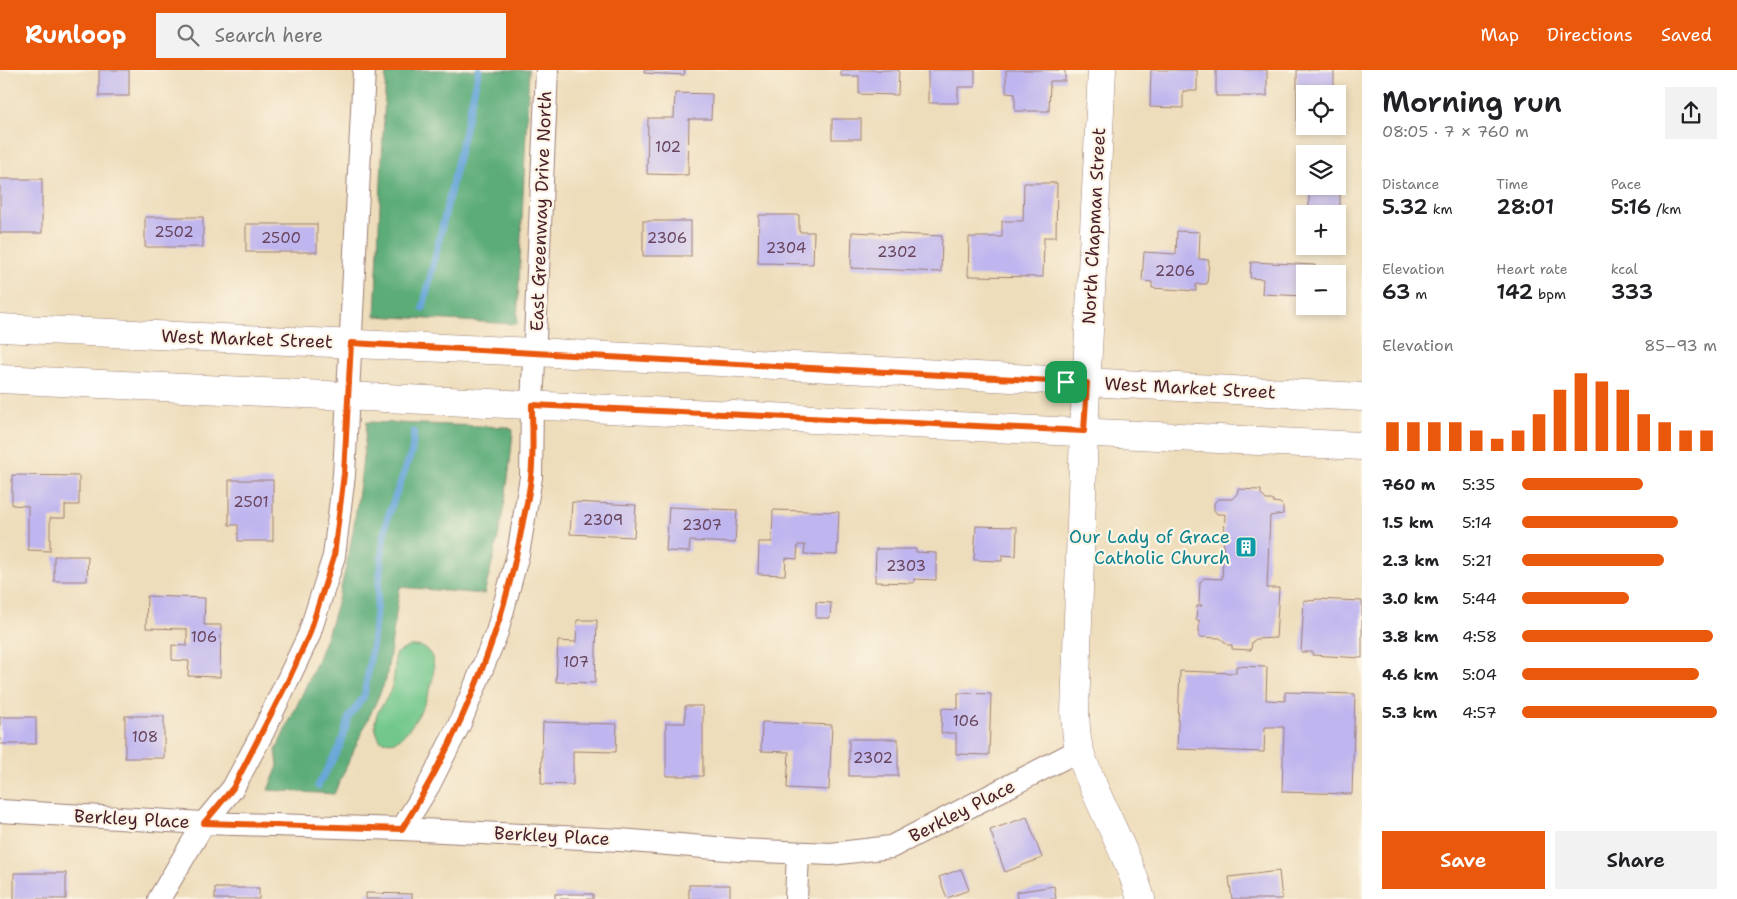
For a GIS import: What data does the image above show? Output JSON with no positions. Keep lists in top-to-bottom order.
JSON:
{
  "streets": {
    "main road": ["North Chapman Street", "West Market Street"],
    "street": ["East Greenway Drive North", "Berkley Place"]
  },
  "crossings": [
    ["East Greenway Drive North", "West Market Street"],
    ["East Greenway Drive North", "Berkley Place"],
    ["North Chapman Street", "West Market Street"],
    ["North Chapman Street", "Berkley Place"]
  ],
  "places": {
    "building": ["Our Lady of Grace Catholic Church"]
  },
  "house_numbers": [
    "102",
    "2502",
    "2500",
    "2306",
    "2304",
    "2302",
    "2206",
    "2501",
    "2309",
    "2307",
    "2303",
    "106",
    "107",
    "106",
    "108",
    "2302"
  ],
  "page": {
    "header": "Runloop",
    "search": "Search here",
    "nav": ["Map", "Directions", "Saved"],
    "heading": ["Morning run", "08:05 · 7 × 760 m"],
    "map_buttons": ["+", "−"],
    "stats": [
      ["Distance", "5.32 km"],
      ["Time", "28:01"],
      ["Pace", "5:16 /km"],
      ["Elevation", "63 m"],
      ["Heart rate", "142 bpm"],
      ["kcal", "333"]
    ],
    "chart": ["Elevation", "85–93 m"],
    "list": [
      {
        "name": "760 m",
        "note": "5:35"
      },
      {
        "name": "1.5 km",
        "note": "5:14"
      },
      {
        "name": "2.3 km",
        "note": "5:21"
      },
      {
        "name": "3.0 km",
        "note": "5:44"
      },
      {
        "name": "3.8 km",
        "note": "4:58"
      },
      {
        "name": "4.6 km",
        "note": "5:04"
      },
      {
        "name": "5.3 km",
        "note": "4:57"
      }
    ],
    "buttons": ["Save", "Share"]
  }
}
